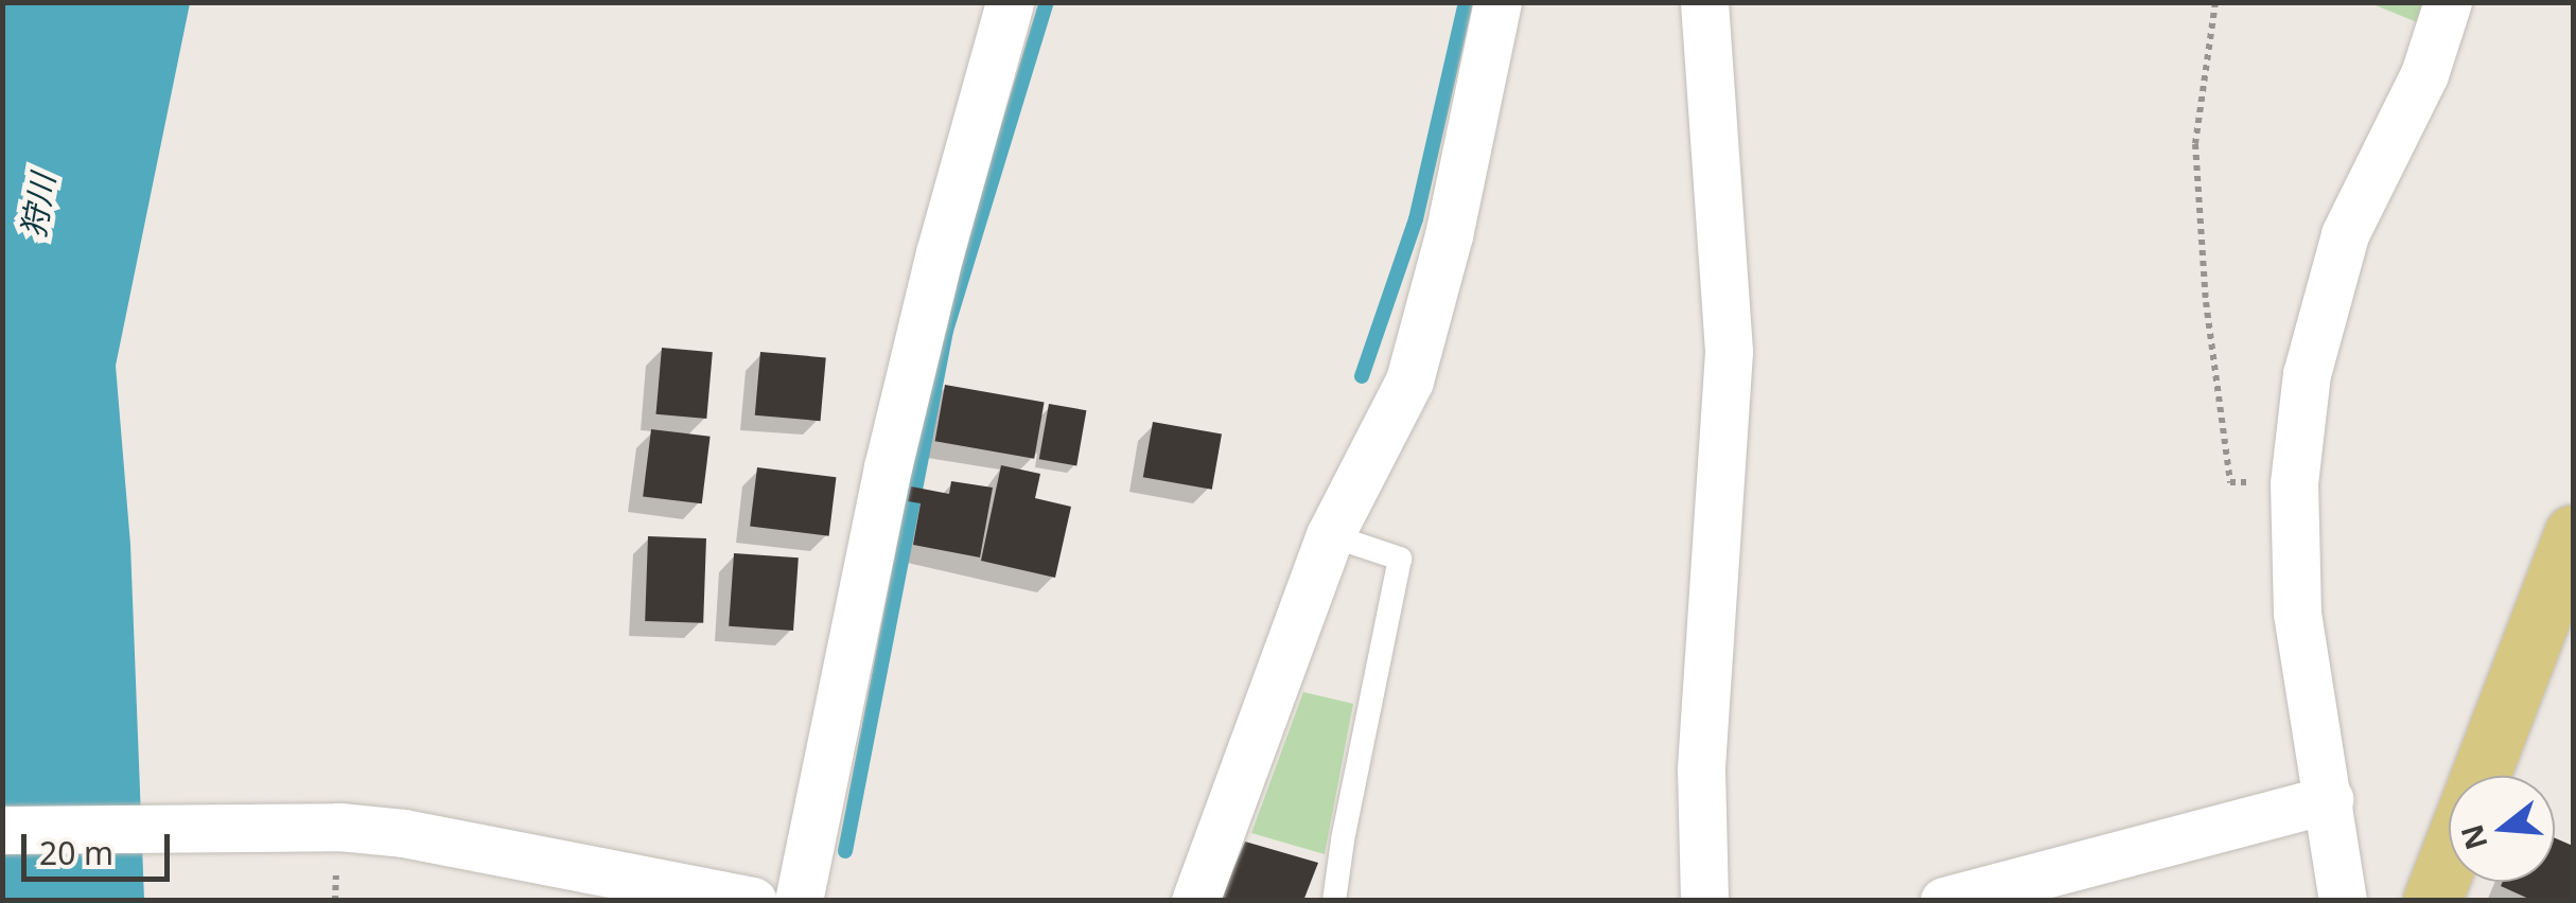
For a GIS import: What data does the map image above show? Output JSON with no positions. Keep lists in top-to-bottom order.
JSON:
{
  "water": ["狩川"],
  "scale_bar": "20 m",
  "north": "left"
}
